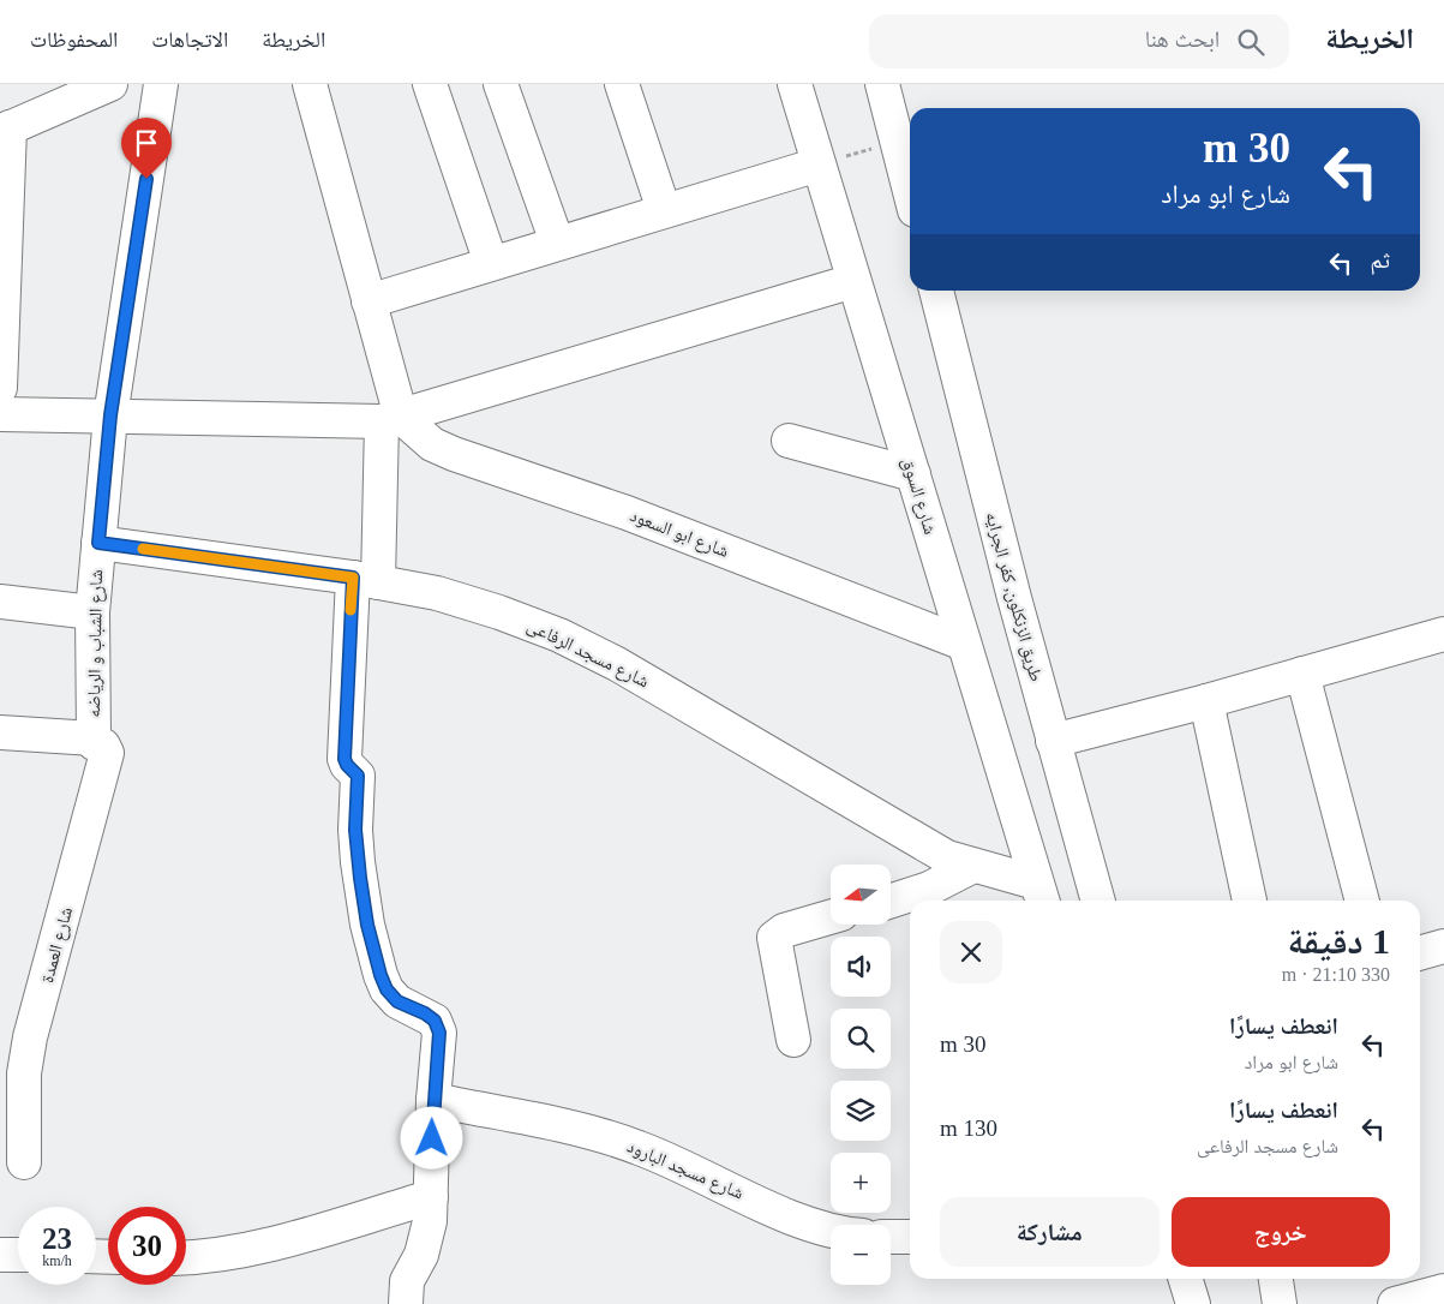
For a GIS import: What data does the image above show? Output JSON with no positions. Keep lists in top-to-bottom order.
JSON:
{
  "streets": {
    "street": [
      "شارع السوق",
      "شارع ابو السعود",
      "طريق الزنكلون, كفر الجرايه",
      "شارع الشباب و الرياضه",
      "شارع مسجد الرفاعى",
      "شارع العمدة",
      "شارع مسجد البارود"
    ]
  },
  "crossings": [
    ["شارع السوق", "شارع ابو السعود"],
    ["شارع السوق", "شارع مسجد الرفاعى"],
    ["شارع الشباب و الرياضه", "شارع مسجد الرفاعى"],
    ["شارع الشباب و الرياضه", "شارع العمدة"]
  ],
  "north": "left",
  "page": {
    "header": "الخريطة",
    "search": "ابحث هنا",
    "nav": ["الخريطة", "الاتجاهات", "المحفوظات"],
    "turn": ["30 m", "شارع ابو مراد"],
    "then": "ثم",
    "map_buttons": ["+", "−"],
    "heading": ["1 دقيقة", "330 m · 21:10"],
    "list": [
      {
        "name": "انعطف يسارًا",
        "note": "شارع ابو مراد",
        "value": "30 m"
      },
      {
        "name": "انعطف يسارًا",
        "note": "شارع مسجد الرفاعى",
        "value": "130 m"
      }
    ],
    "buttons": ["خروج", "مشاركة"],
    "speed": "23 km/h",
    "limit": "30"
  }
}
